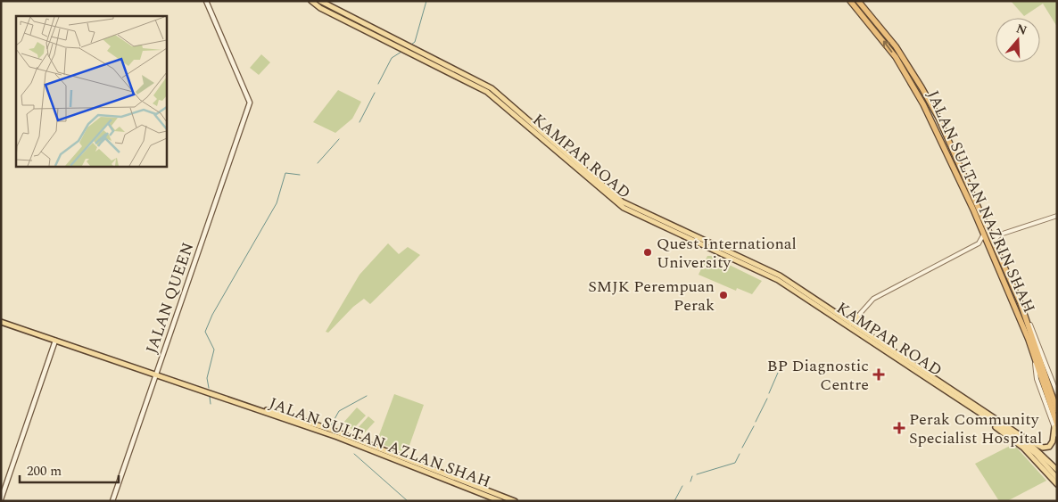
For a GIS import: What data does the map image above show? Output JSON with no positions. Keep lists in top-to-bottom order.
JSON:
{
  "streets": {
    "highway": ["JALAN SULTAN NAZRIN SHAH"],
    "main road": ["KAMPAR ROAD", "JALAN QUEEN", "JALAN SULTAN AZLAN SHAH"]
  },
  "crossings": [
    ["JALAN QUEEN", "JALAN SULTAN AZLAN SHAH"]
  ],
  "places": {
    "other": ["Quest International University", "SMJK Perempuan Perak"],
    "health": ["BP Diagnostic Centre", "Perak Community Specialist Hospital"]
  },
  "scale_bar": "200 m",
  "north": "top"
}
